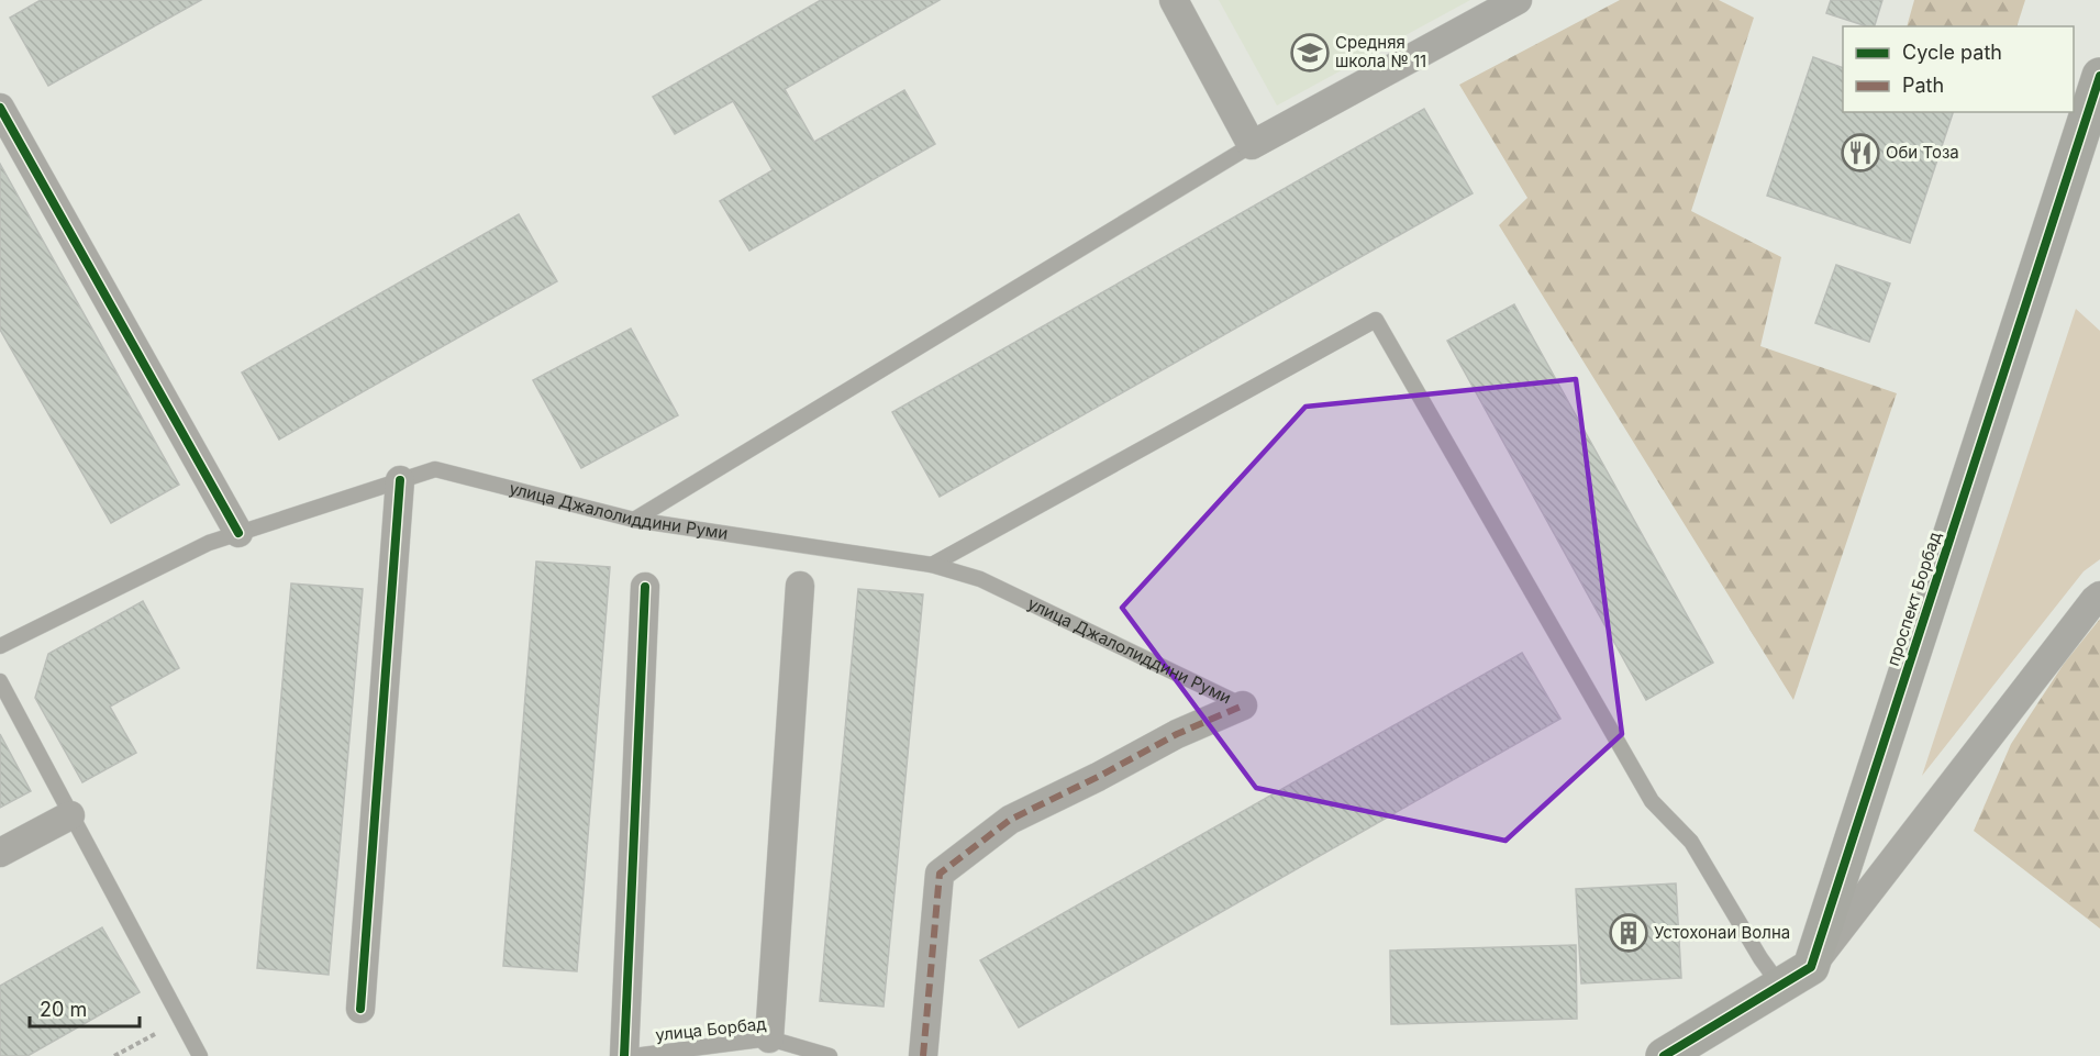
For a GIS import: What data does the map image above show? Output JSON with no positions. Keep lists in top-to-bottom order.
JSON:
{
  "streets": {
    "street": ["проспект Борбад"],
    "lane": ["улица Джалолиддини Руми", "улица Борбад"]
  },
  "places": {
    "school or university": ["Средняя школа № 11"],
    "restaurant": ["Оби Тоза"],
    "building": ["Устохонаи Волна"]
  },
  "legend": ["Cycle path", "Path"],
  "scale_bar": "20 m"
}
